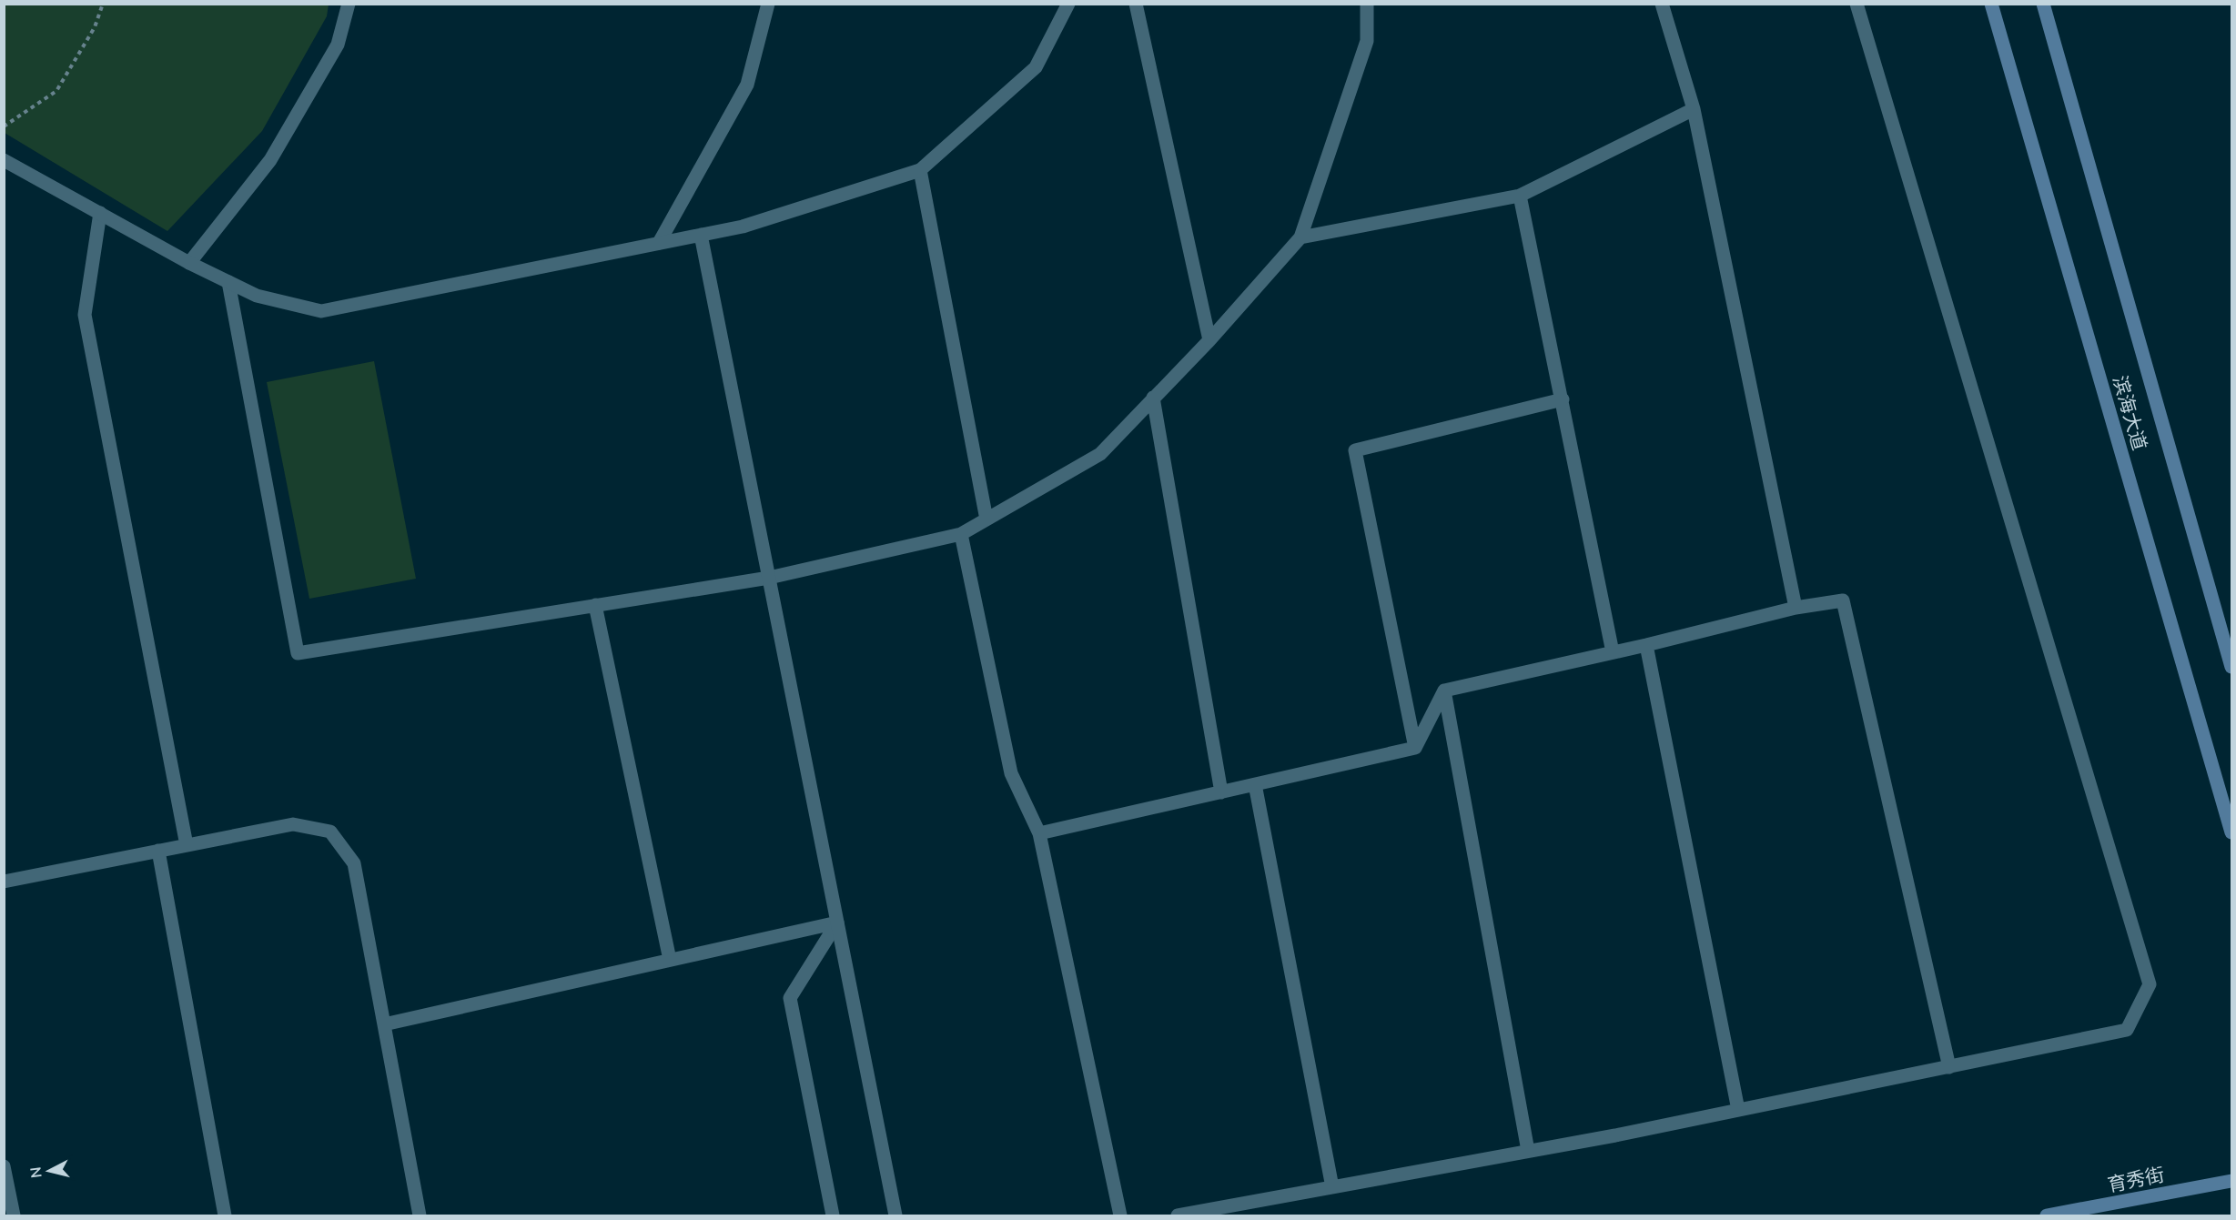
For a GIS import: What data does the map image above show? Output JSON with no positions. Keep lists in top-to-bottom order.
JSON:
{
  "streets": {
    "main road": ["滨海大道", "育秀街"]
  },
  "north": "left"
}
